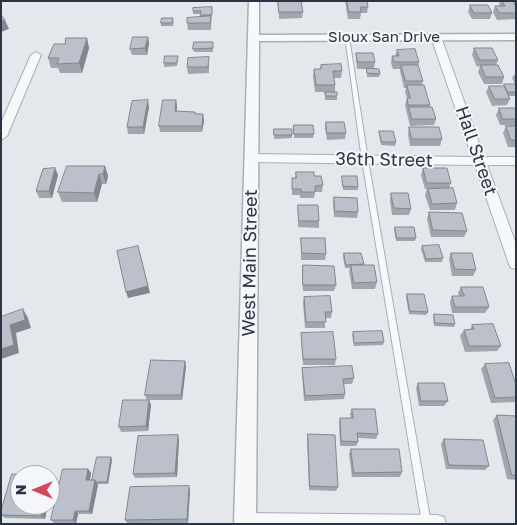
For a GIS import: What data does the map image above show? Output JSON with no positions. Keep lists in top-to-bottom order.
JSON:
{
  "streets": {
    "street": [
      "Sioux San Drive",
      "Hall Street",
      "36th Street",
      "West Main Street"
    ]
  },
  "crossings": [
    ["Sioux San Drive", "Hall Street"],
    ["Sioux San Drive", "West Main Street"],
    ["Hall Street", "36th Street"],
    ["36th Street", "West Main Street"]
  ],
  "north": "left"
}
